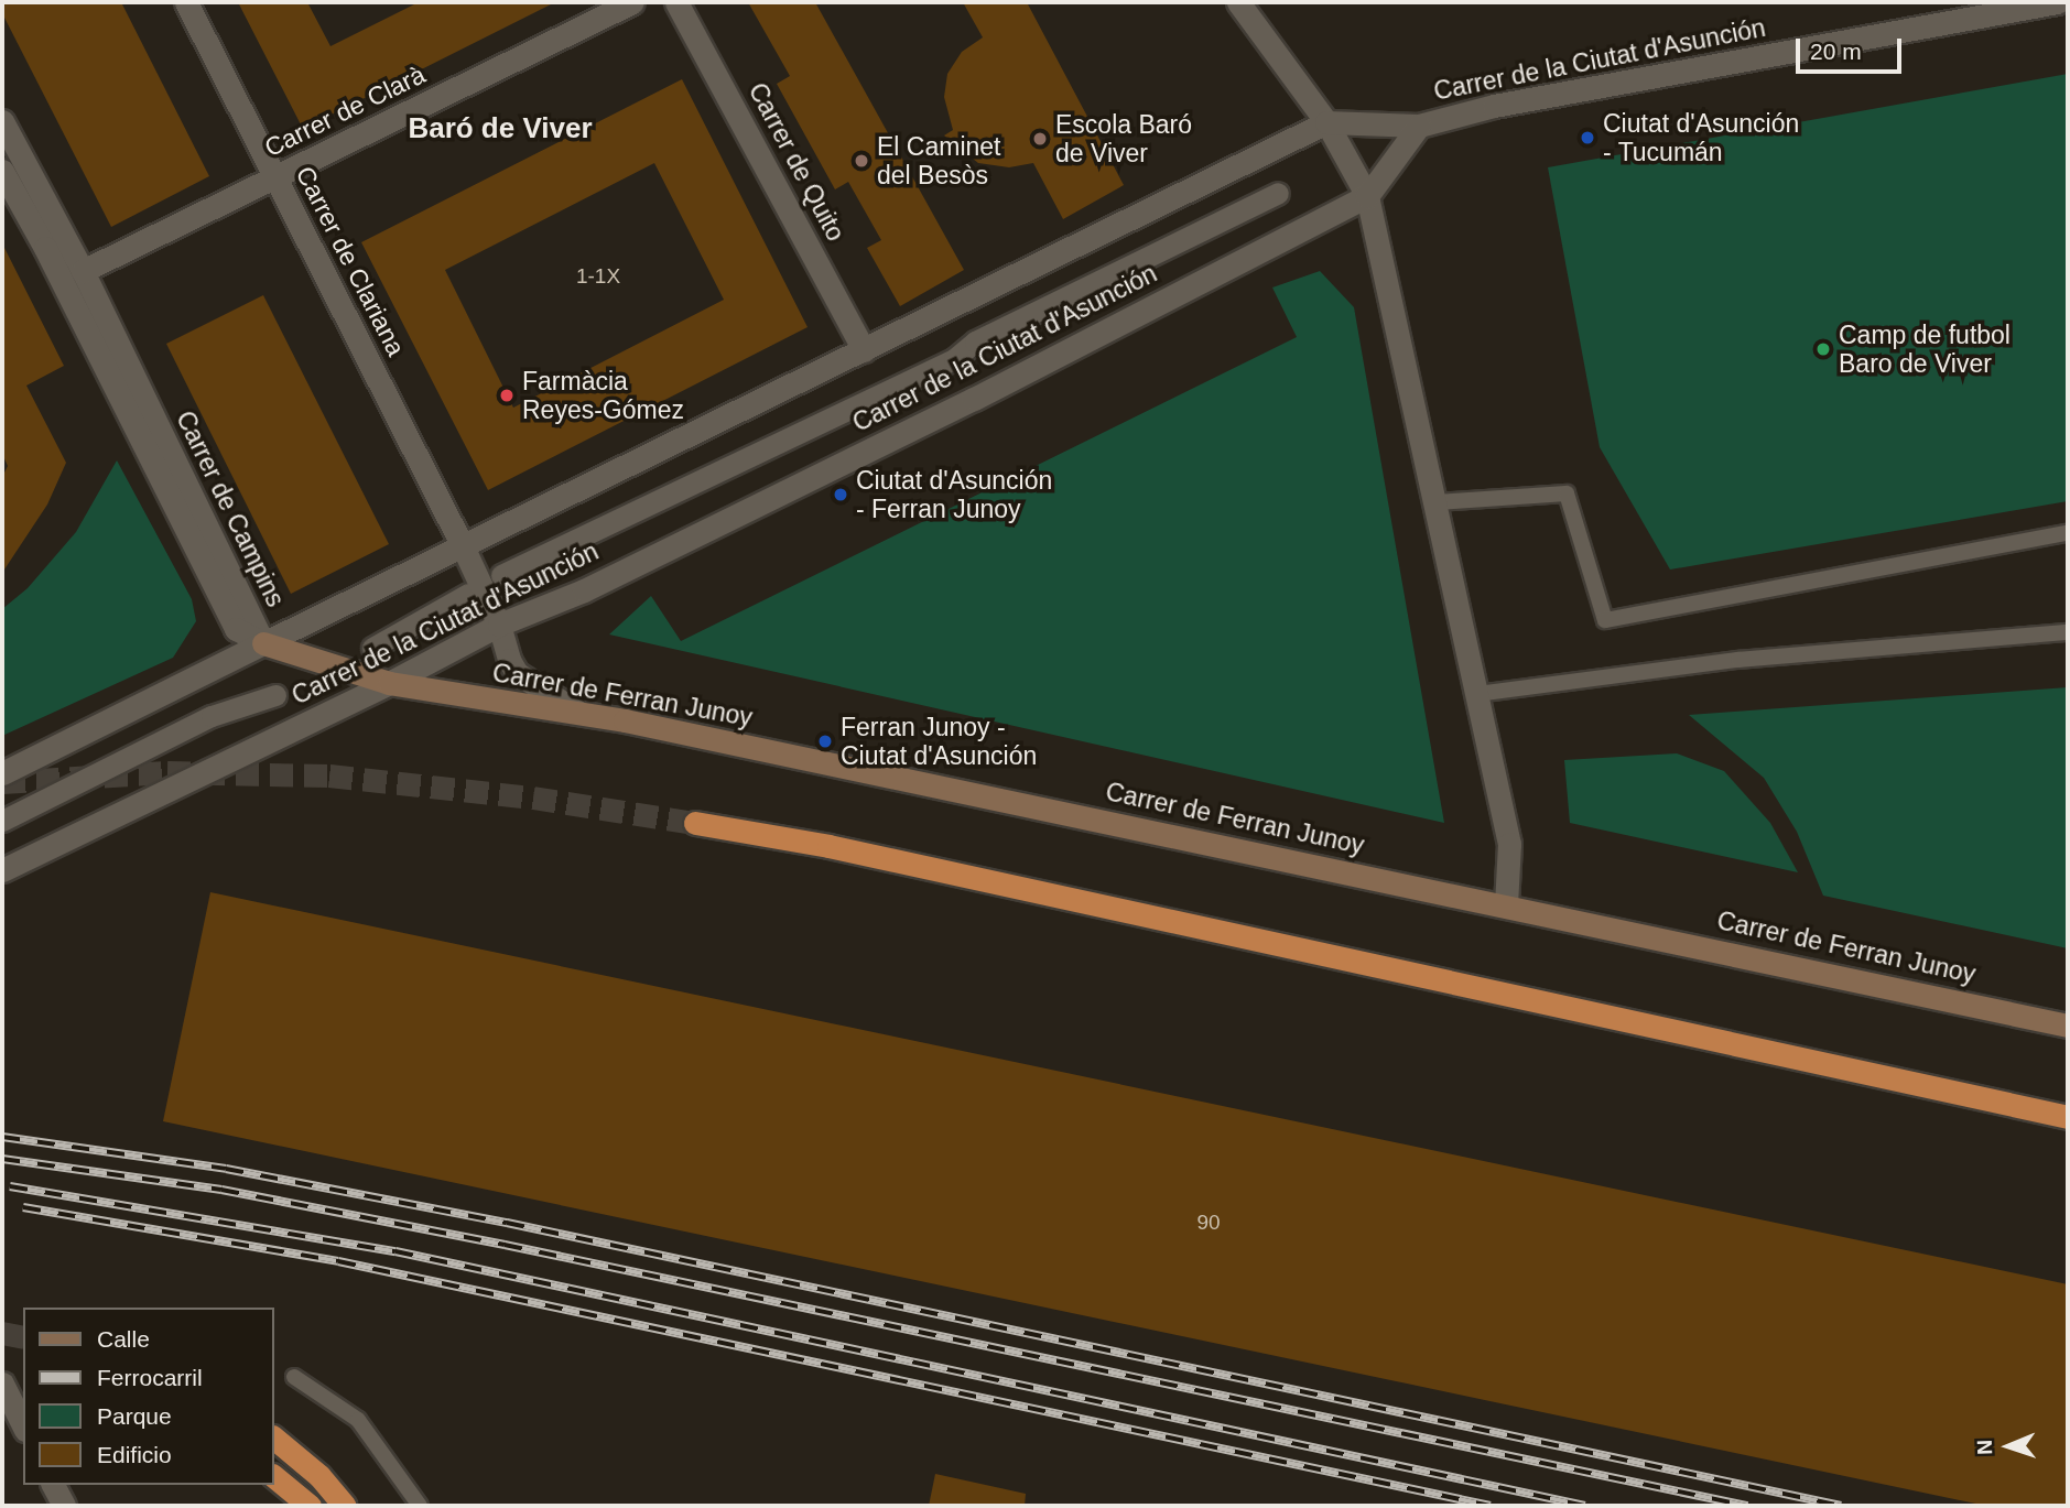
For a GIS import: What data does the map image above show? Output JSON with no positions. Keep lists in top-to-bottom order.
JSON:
{
  "streets": {
    "main road": ["Carrer de Ferran Junoy"],
    "street": [
      "Carrer de la Ciutat d'Asunción",
      "Carrer de Clarà",
      "Carrer de Quito",
      "Carrer de Clariana",
      "Carrer de Campins"
    ]
  },
  "crossings": [
    ["Carrer de la Ciutat d'Asunción", "Carrer de Clariana"],
    ["Carrer de la Ciutat d'Asunción", "Carrer de Ferran Junoy"],
    ["Carrer de Clarà", "Carrer de Clariana"],
    ["Carrer de Clarà", "Carrer de Campins"],
    ["Carrer de Clariana", "Carrer de Ferran Junoy"],
    ["Carrer de Campins", "Carrer de Ferran Junoy"]
  ],
  "districts": ["Baró de Viver"],
  "places": [
    "Ciutat d'Asunción - Tucumán",
    "Escola Baró de Viver",
    "El Caminet del Besòs",
    "Camp de futbol Baro de Viver",
    "Farmàcia Reyes-Gómez",
    "Ciutat d'Asunción - Ferran Junoy",
    "Ferran Junoy - Ciutat d'Asunción"
  ],
  "house_numbers": ["1-1X", "90"],
  "legend": [
    "Calle",
    "Ferrocarril",
    "Parque",
    "Edificio"
  ],
  "scale_bar": "20 m",
  "north": "left"
}
